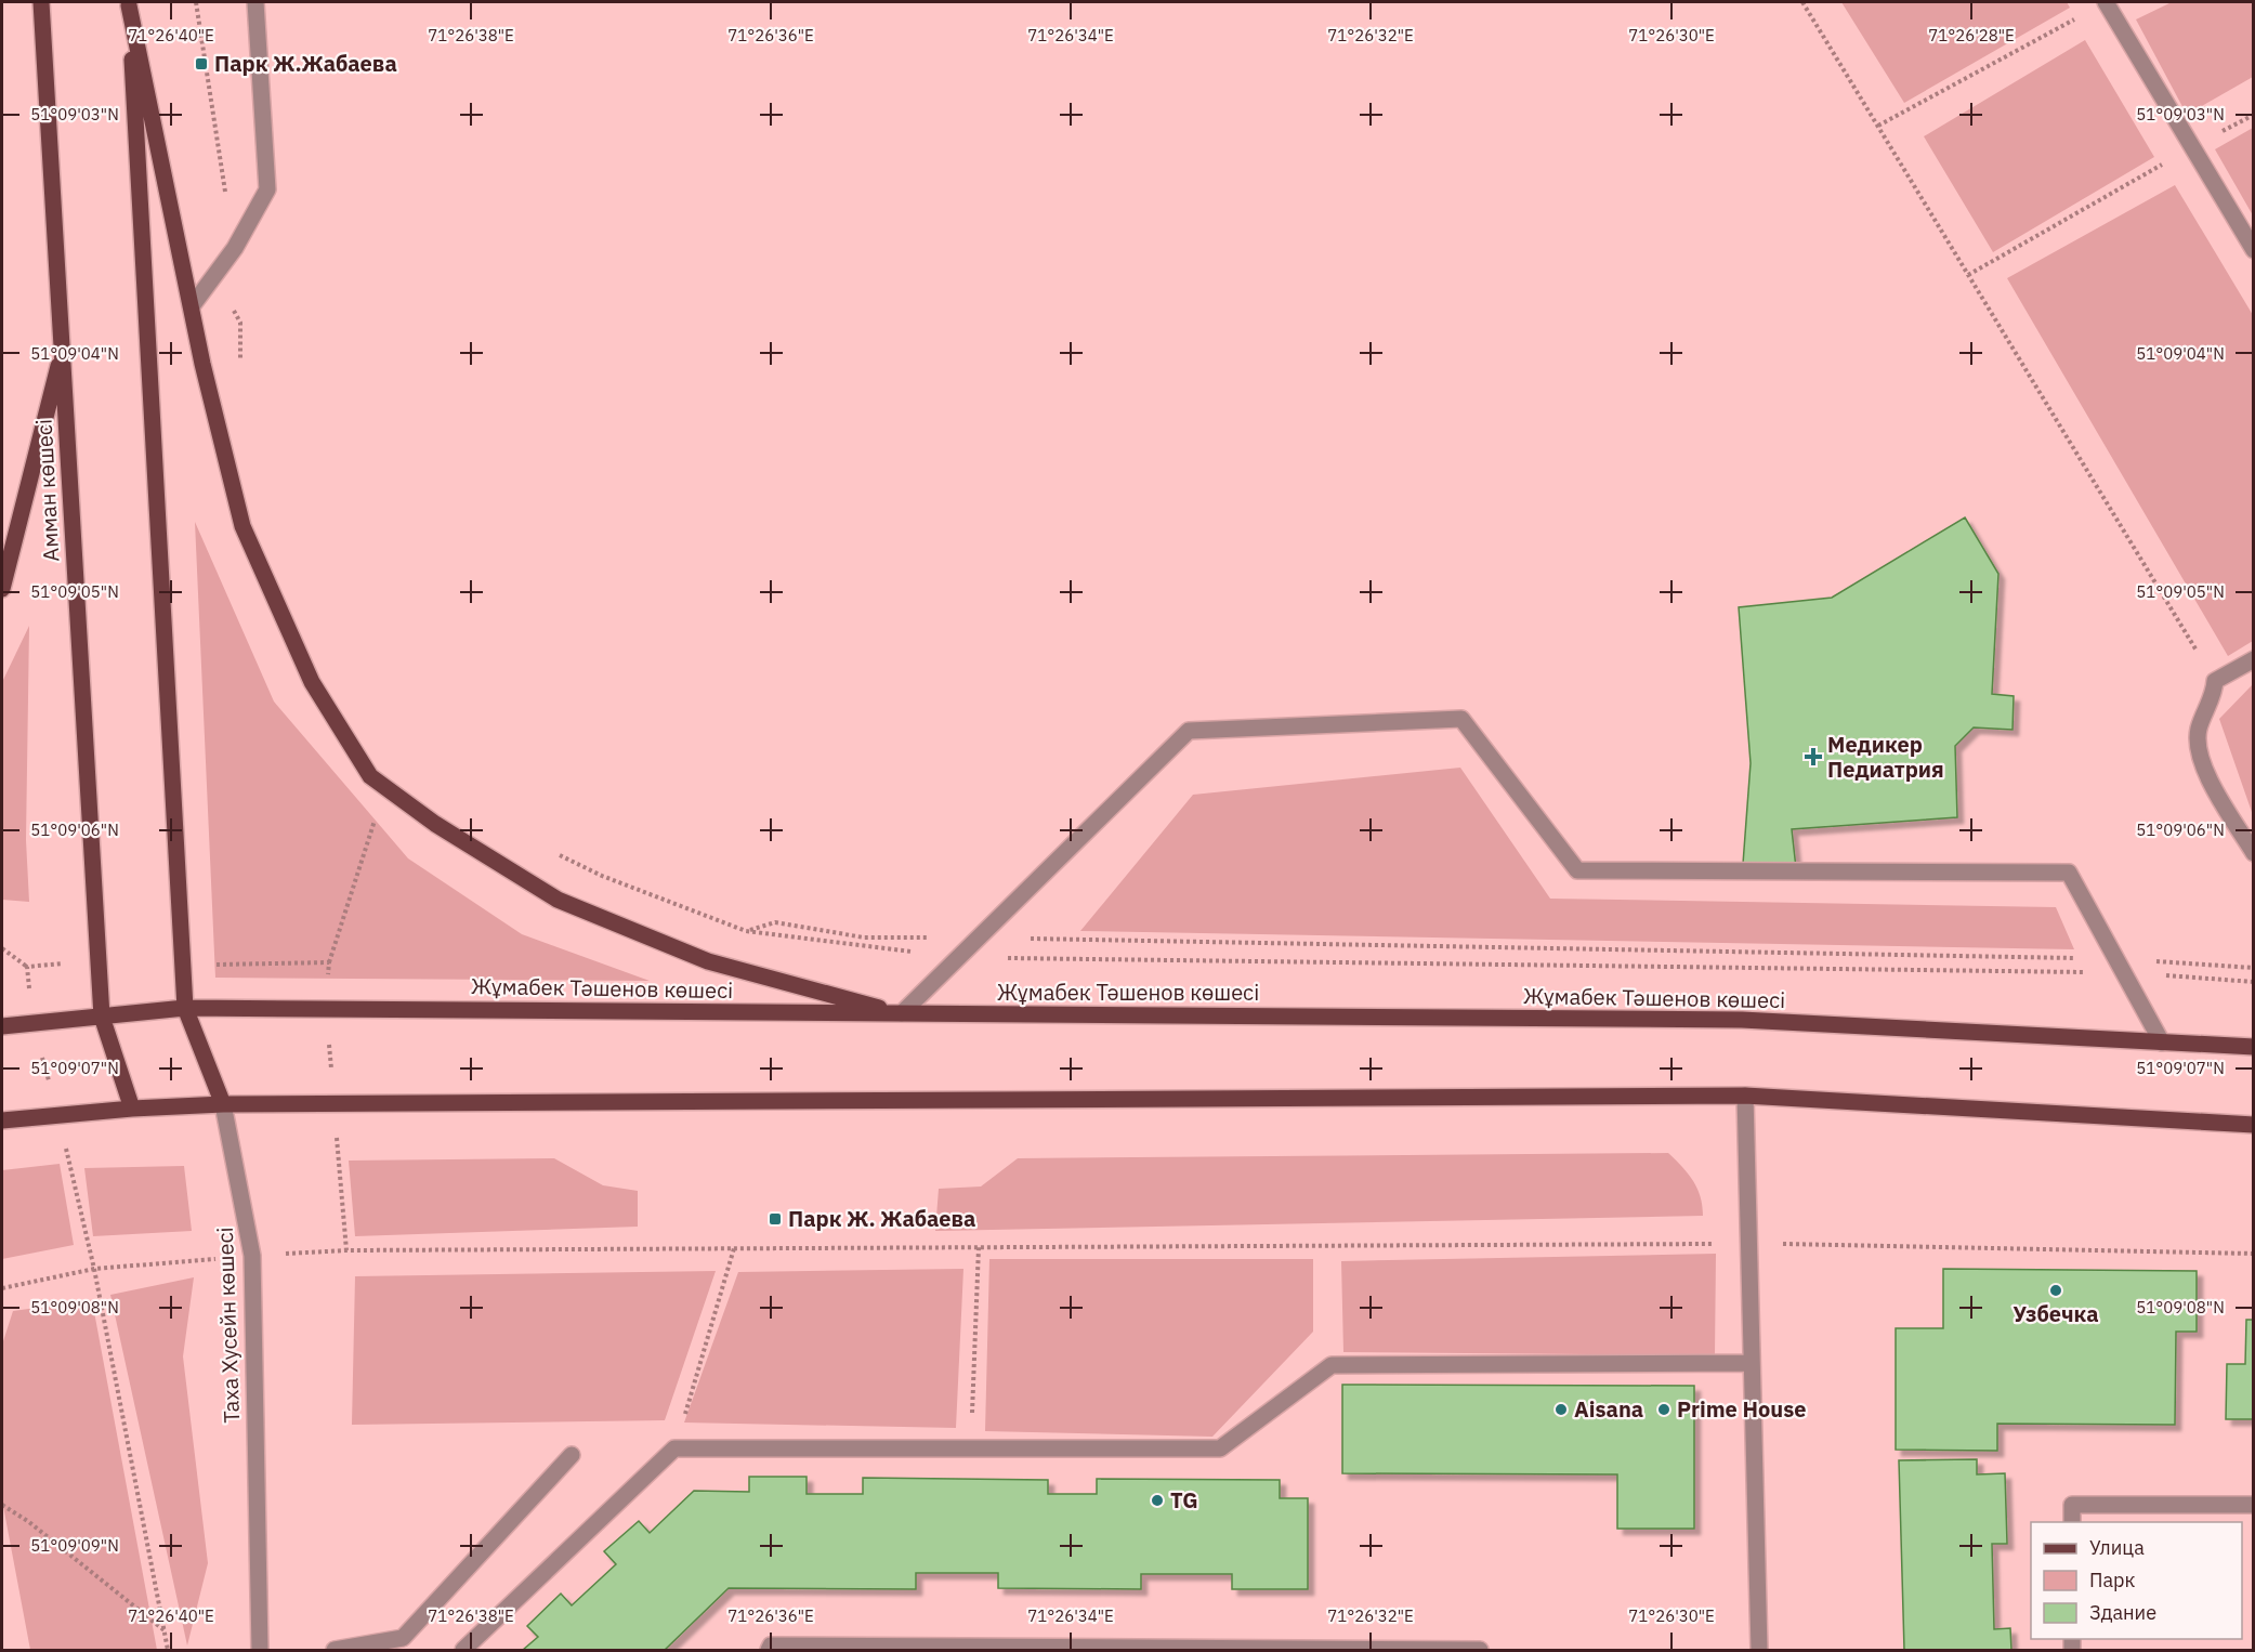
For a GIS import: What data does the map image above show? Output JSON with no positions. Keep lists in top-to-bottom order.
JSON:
{
  "streets": {
    "main road": ["Амман көшесі", "Жұмабек Тәшенов көшесі", "Таха Хусейн көшесі"]
  },
  "crossings": [
    ["Амман көшесі", "Жұмабек Тәшенов көшесі"],
    ["Жұмабек Тәшенов көшесі", "Таха Хусейн көшесі"]
  ],
  "places": {
    "transit": ["Парк Ж.Жабаева", "Парк Ж. Жабаева"],
    "health": ["Медикер Педиатрия"],
    "other": [
      "Узбечка",
      "Aisana",
      "Prime House",
      "TG"
    ]
  },
  "legend": ["Улица", "Парк", "Здание"],
  "coordinates": [
    "71°26'40\"E",
    "71°26'38\"E",
    "71°26'36\"E",
    "71°26'34\"E",
    "71°26'32\"E",
    "71°26'30\"E",
    "71°26'28\"E",
    "51°09'03\"N",
    "51°09'04\"N",
    "51°09'05\"N",
    "51°09'06\"N",
    "51°09'07\"N",
    "51°09'08\"N",
    "51°09'09\"N"
  ]
}
